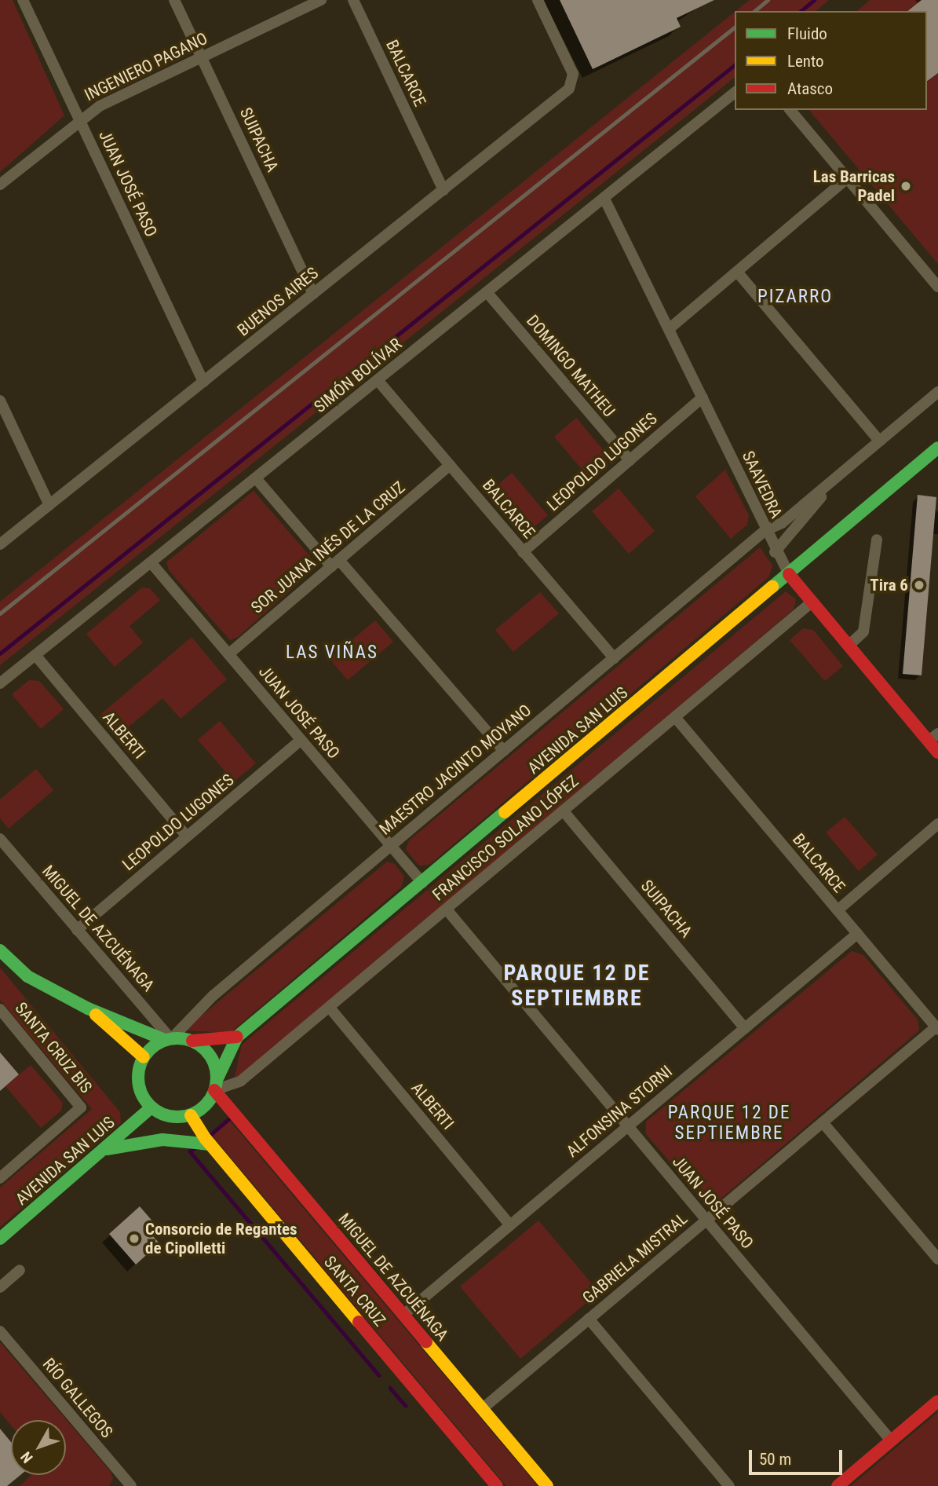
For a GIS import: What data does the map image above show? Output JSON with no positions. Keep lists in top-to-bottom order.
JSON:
{
  "streets": {
    "main road": [
      "SAAVEDRA",
      "AVENIDA SAN LUIS",
      "MIGUEL DE AZCUÉNAGA",
      "SANTA CRUZ"
    ],
    "street": [
      "INGENIERO PAGANO",
      "BALCARCE",
      "SUIPACHA",
      "JUAN JOSÉ PASO",
      "BUENOS AIRES",
      "DOMINGO MATHEU",
      "SIMÓN BOLÍVAR",
      "LEOPOLDO LUGONES",
      "SOR JUANA INÉS DE LA CRUZ",
      "ALBERTI",
      "MAESTRO JACINTO MOYANO",
      "FRANCISCO SOLANO LÓPEZ",
      "SANTA CRUZ BIS",
      "ALFONSINA STORNI",
      "GABRIELA MISTRAL",
      "RÍO GALLEGOS"
    ]
  },
  "crossings": [
    ["INGENIERO PAGANO", "SUIPACHA"],
    ["INGENIERO PAGANO", "JUAN JOSÉ PASO"],
    ["BALCARCE", "BUENOS AIRES"],
    ["BALCARCE", "SIMÓN BOLÍVAR"],
    ["BALCARCE", "LEOPOLDO LUGONES"],
    ["BALCARCE", "SOR JUANA INÉS DE LA CRUZ"],
    ["BALCARCE", "MAESTRO JACINTO MOYANO"],
    ["BALCARCE", "FRANCISCO SOLANO LÓPEZ"],
    ["BALCARCE", "ALFONSINA STORNI"],
    ["BALCARCE", "GABRIELA MISTRAL"],
    ["SUIPACHA", "BUENOS AIRES"],
    ["SUIPACHA", "FRANCISCO SOLANO LÓPEZ"],
    ["SUIPACHA", "ALFONSINA STORNI"],
    ["JUAN JOSÉ PASO", "BUENOS AIRES"],
    ["JUAN JOSÉ PASO", "SIMÓN BOLÍVAR"],
    ["JUAN JOSÉ PASO", "LEOPOLDO LUGONES"],
    ["JUAN JOSÉ PASO", "SOR JUANA INÉS DE LA CRUZ"],
    ["JUAN JOSÉ PASO", "AVENIDA SAN LUIS"],
    ["JUAN JOSÉ PASO", "MAESTRO JACINTO MOYANO"],
    ["JUAN JOSÉ PASO", "FRANCISCO SOLANO LÓPEZ"],
    ["JUAN JOSÉ PASO", "ALFONSINA STORNI"],
    ["JUAN JOSÉ PASO", "GABRIELA MISTRAL"],
    ["DOMINGO MATHEU", "SIMÓN BOLÍVAR"],
    ["DOMINGO MATHEU", "LEOPOLDO LUGONES"],
    ["SIMÓN BOLÍVAR", "SAAVEDRA"],
    ["SIMÓN BOLÍVAR", "ALBERTI"],
    ["LEOPOLDO LUGONES", "SAAVEDRA"],
    ["LEOPOLDO LUGONES", "ALBERTI"],
    ["LEOPOLDO LUGONES", "MIGUEL DE AZCUÉNAGA"],
    ["SAAVEDRA", "AVENIDA SAN LUIS"],
    ["SAAVEDRA", "MAESTRO JACINTO MOYANO"],
    ["SAAVEDRA", "FRANCISCO SOLANO LÓPEZ"],
    ["AVENIDA SAN LUIS", "MAESTRO JACINTO MOYANO"],
    ["AVENIDA SAN LUIS", "FRANCISCO SOLANO LÓPEZ"],
    ["AVENIDA SAN LUIS", "MIGUEL DE AZCUÉNAGA"],
    ["AVENIDA SAN LUIS", "SANTA CRUZ"],
    ["ALBERTI", "FRANCISCO SOLANO LÓPEZ"],
    ["ALBERTI", "ALFONSINA STORNI"],
    ["MAESTRO JACINTO MOYANO", "FRANCISCO SOLANO LÓPEZ"],
    ["MAESTRO JACINTO MOYANO", "MIGUEL DE AZCUÉNAGA"],
    ["MAESTRO JACINTO MOYANO", "SANTA CRUZ"],
    ["FRANCISCO SOLANO LÓPEZ", "MIGUEL DE AZCUÉNAGA"],
    ["FRANCISCO SOLANO LÓPEZ", "SANTA CRUZ"],
    ["MIGUEL DE AZCUÉNAGA", "ALFONSINA STORNI"],
    ["MIGUEL DE AZCUÉNAGA", "GABRIELA MISTRAL"],
    ["MIGUEL DE AZCUÉNAGA", "SANTA CRUZ"]
  ],
  "districts": [
    "PIZARRO",
    "LAS VIÑAS",
    "PARQUE 12 DE SEPTIEMBRE",
    "PARQUE 12 DE SEPTIEMBRE"
  ],
  "places": ["Las Barricas Padel", "Tira 6", "Consorcio de Regantes de Cipolletti"],
  "legend": ["Fluido", "Lento", "Atasco"],
  "scale_bar": "50 m",
  "north": "bottom left"
}
